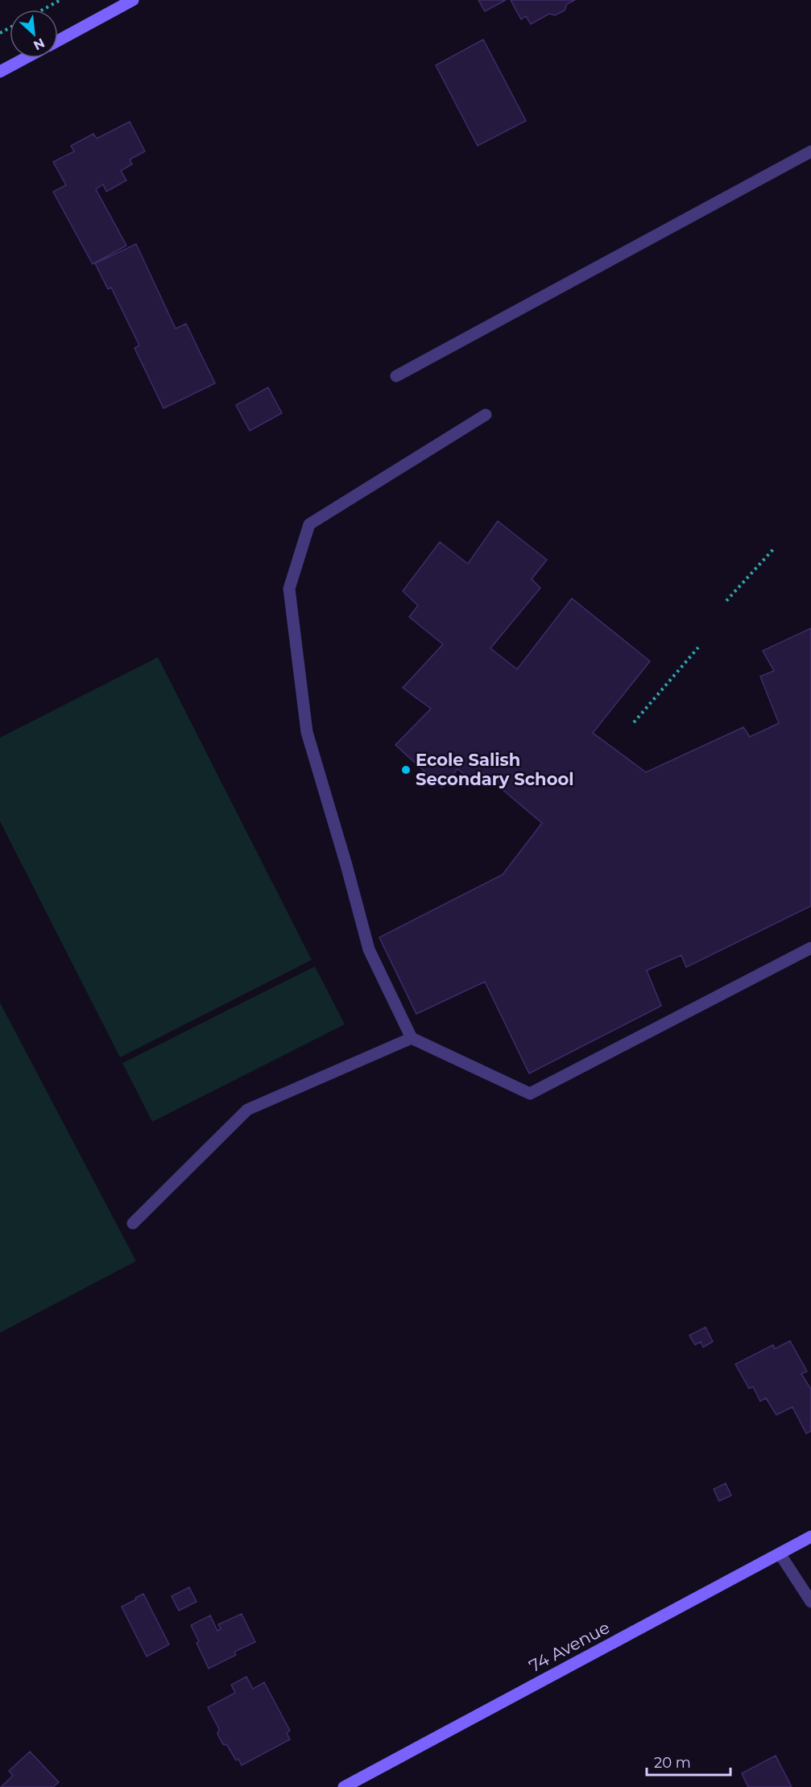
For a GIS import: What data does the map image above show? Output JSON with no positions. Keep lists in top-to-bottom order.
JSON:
{
  "streets": {
    "street": ["74 Avenue"]
  },
  "places": ["Ecole Salish Secondary School"],
  "scale_bar": "20 m",
  "north": "bottom right"
}
